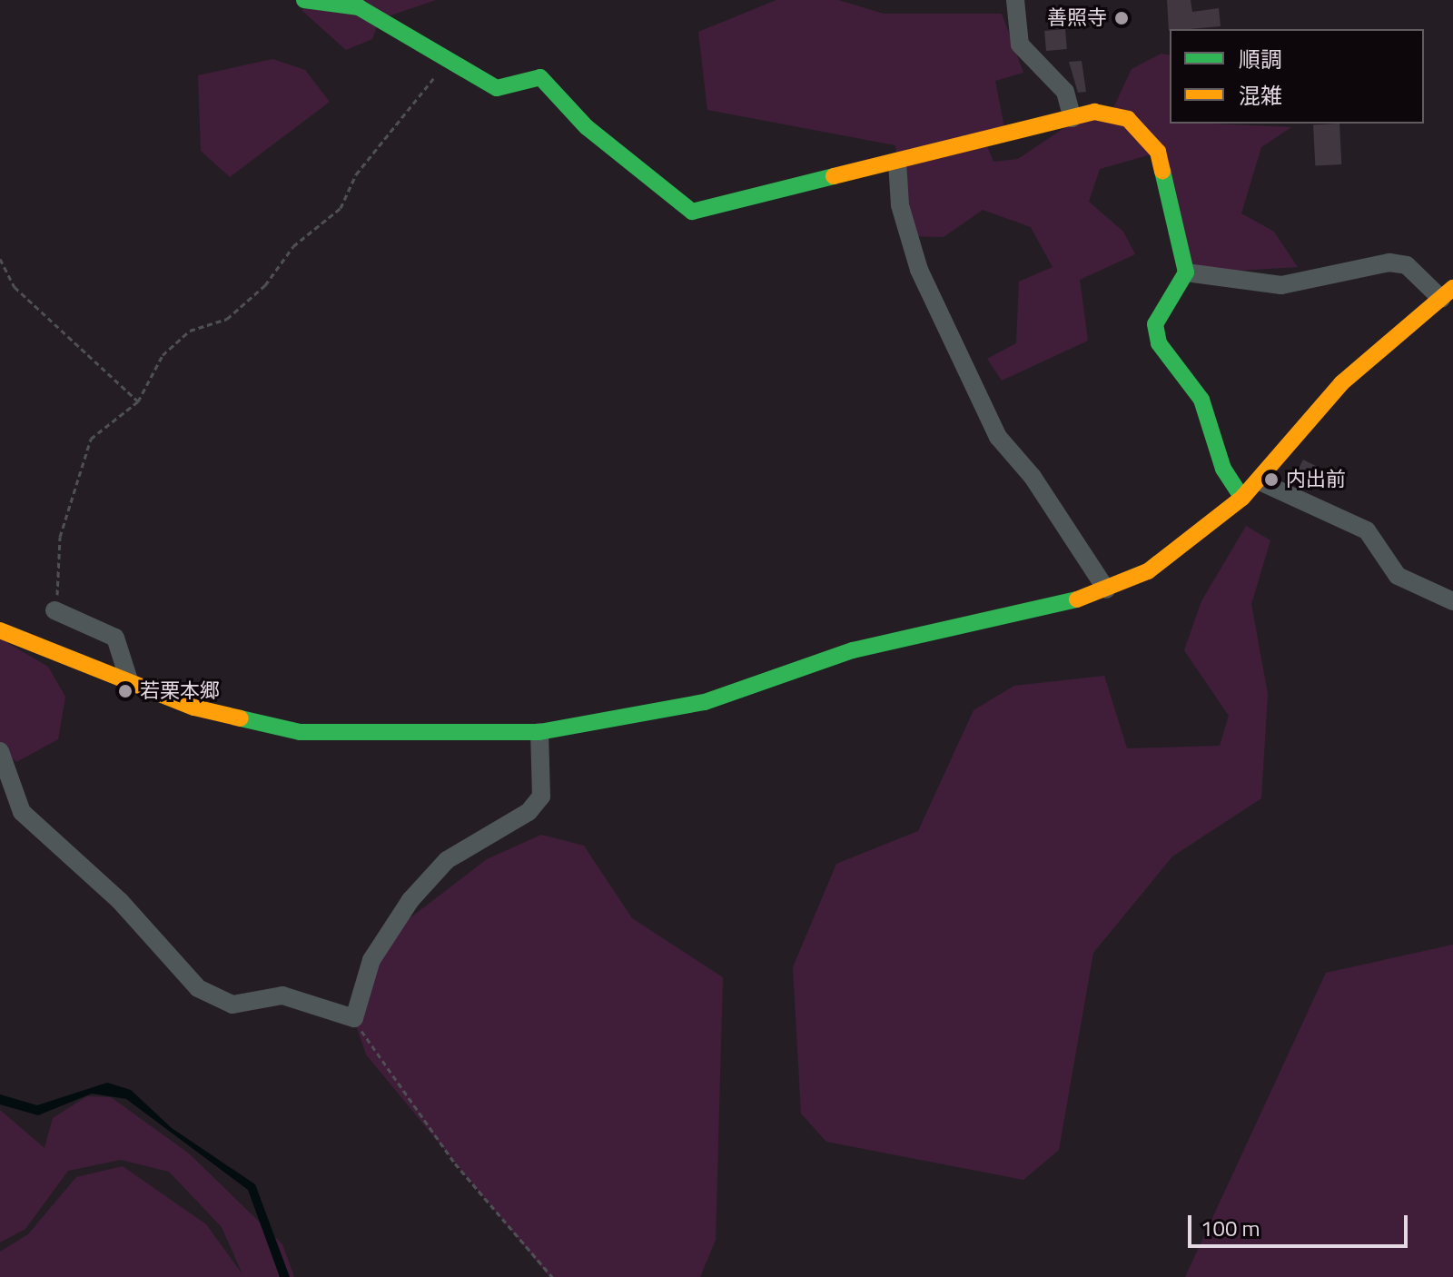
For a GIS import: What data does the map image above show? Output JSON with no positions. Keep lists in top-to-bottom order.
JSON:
{
  "places": ["善照寺", "内出前", "若栗本郷"],
  "legend": ["順調", "混雑"],
  "scale_bar": "100 m"
}
